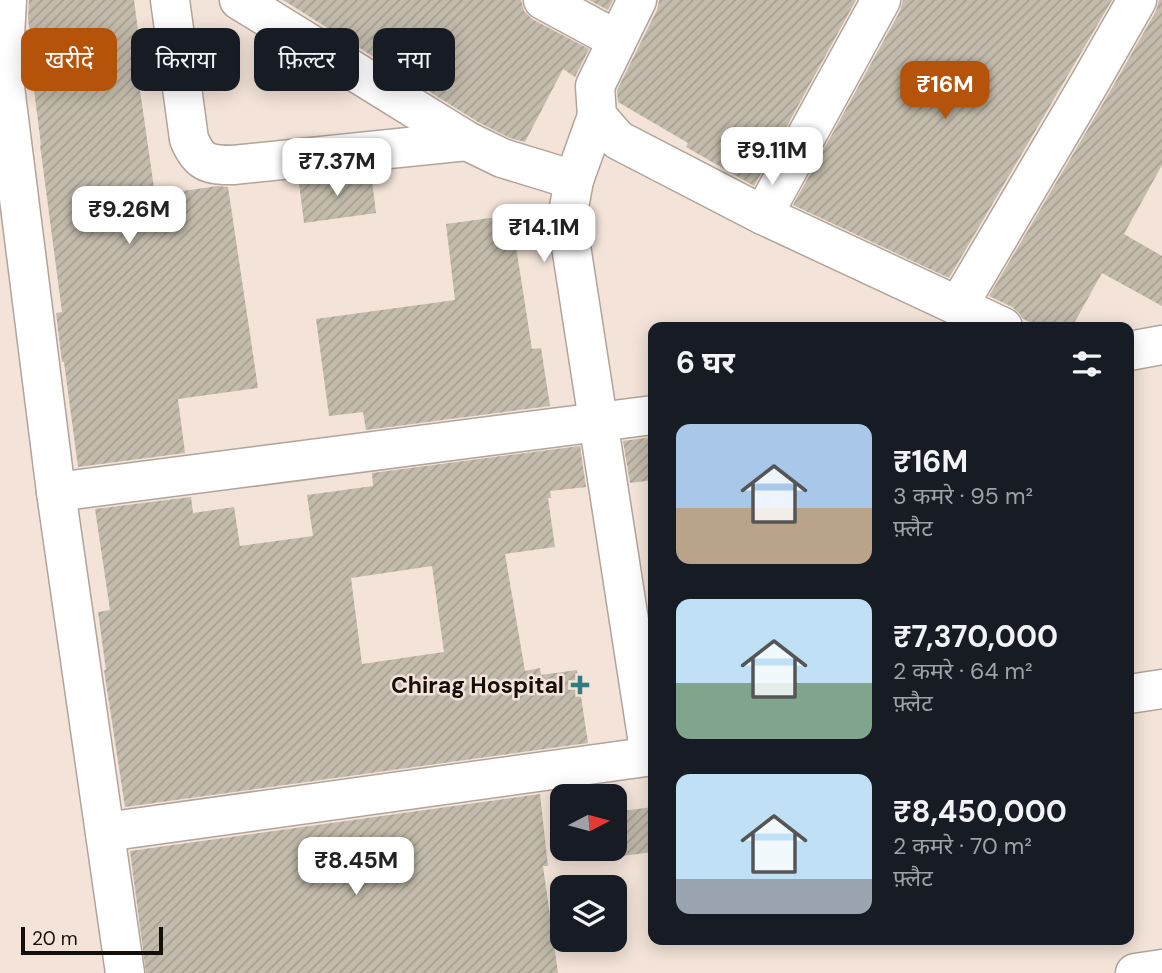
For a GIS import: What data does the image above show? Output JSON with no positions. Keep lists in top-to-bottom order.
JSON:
{
  "places": {
    "health": ["Chirag Hospital"]
  },
  "scale_bar": "20 m",
  "north": "right",
  "page": {
    "chip": [
      "खरीदें",
      "किराया",
      "फ़िल्टर",
      "नया"
    ],
    "price": [
      "₹16M",
      "₹9.11M",
      "₹7.37M",
      "₹9.26M",
      "₹14.1M",
      "₹8.45M"
    ],
    "heading": "6 घर",
    "list": [
      {
        "name": "₹16M",
        "note": "3 कमरे · 95 m² · फ़्लैट"
      },
      {
        "name": "₹7,370,000",
        "note": "2 कमरे · 64 m² · फ़्लैट"
      },
      {
        "name": "₹8,450,000",
        "note": "2 कमरे · 70 m² · फ़्लैट"
      }
    ],
    "scale": "20 m"
  }
}
